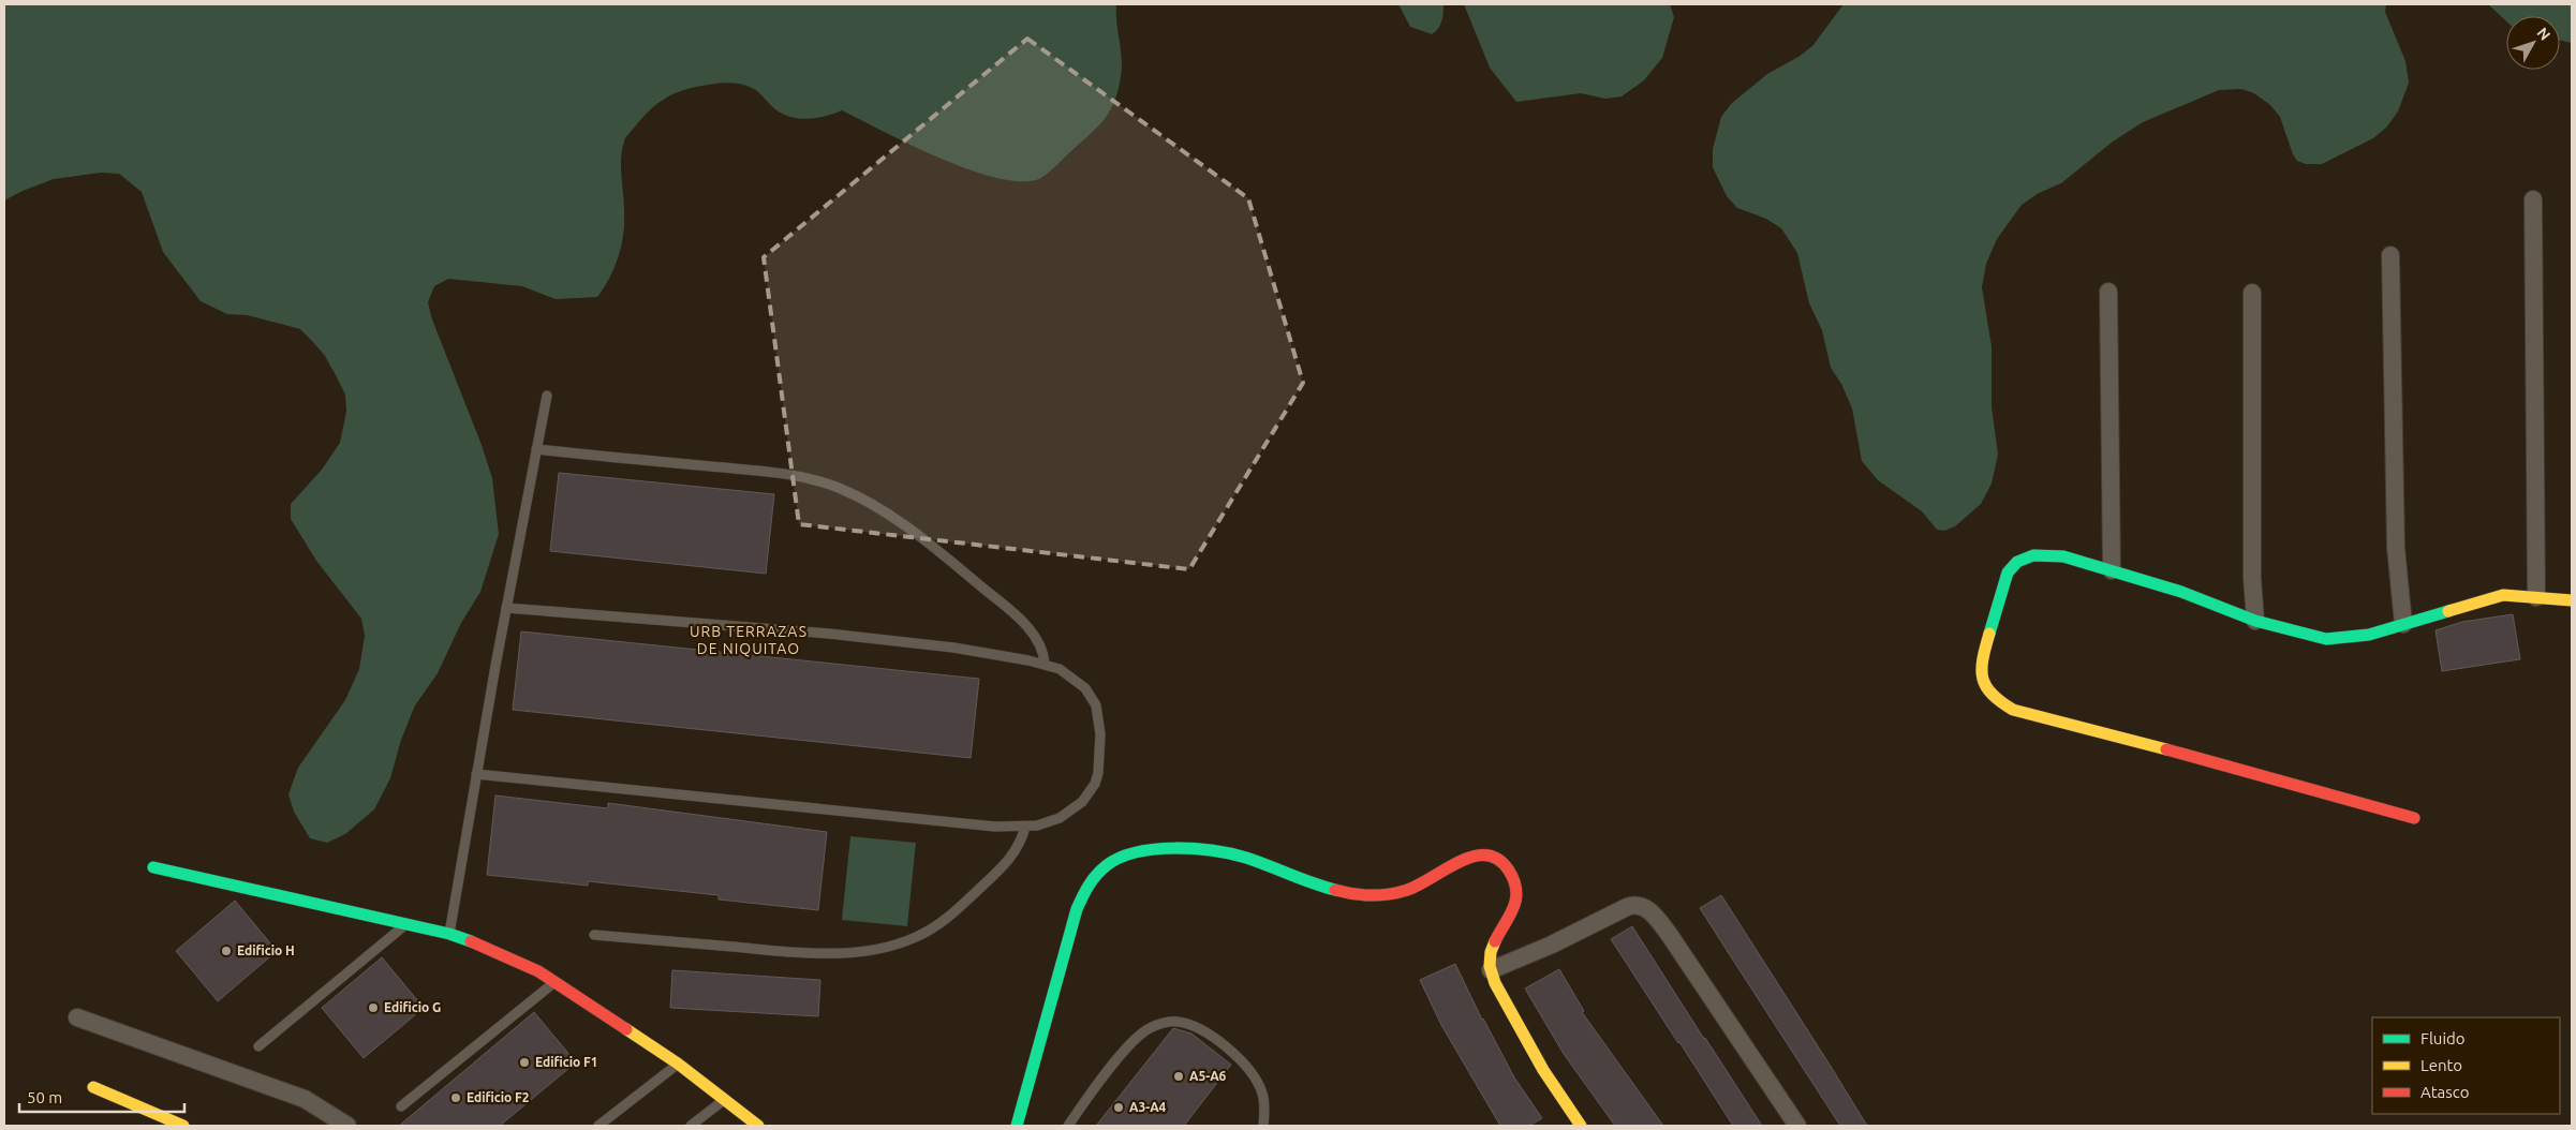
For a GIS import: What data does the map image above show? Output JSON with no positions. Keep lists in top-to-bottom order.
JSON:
{
  "districts": ["URB TERRAZAS DE NIQUITAO"],
  "places": [
    "Edificio H",
    "Edificio G",
    "Edificio F1",
    "A5-A6",
    "Edificio F2",
    "A3-A4"
  ],
  "legend": ["Fluido", "Lento", "Atasco"],
  "scale_bar": "50 m",
  "north": "top right"
}
